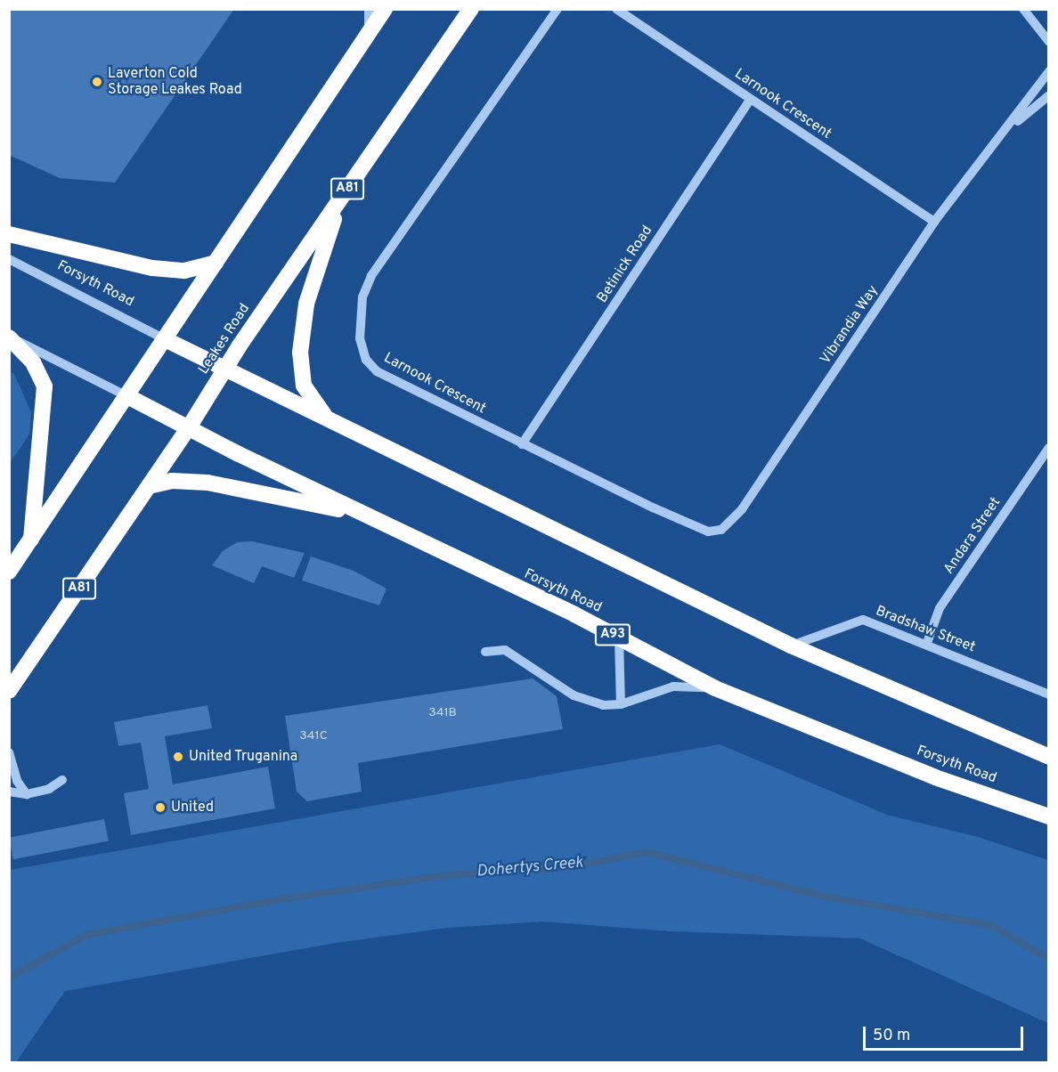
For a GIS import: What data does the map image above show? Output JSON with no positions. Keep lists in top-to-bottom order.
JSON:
{
  "streets": {
    "highway": [
      "A81",
      "Forsyth Road",
      "Leakes Road",
      "A93"
    ],
    "street": [
      "Larnook Crescent",
      "Betinick Road",
      "Vibrandia Way",
      "Andara Street",
      "Bradshaw Street"
    ]
  },
  "crossings": [
    ["Larnook Crescent", "Betinick Road"],
    ["Larnook Crescent", "Vibrandia Way"],
    ["Forsyth Road", "Leakes Road"],
    ["Forsyth Road", "A93"],
    ["Leakes Road", "A93"],
    ["Andara Street", "Bradshaw Street"]
  ],
  "water": ["Dohertys Creek"],
  "places": ["Laverton Cold Storage Leakes Road", "United Truganina", "United"],
  "house_numbers": ["341B", "341C"],
  "scale_bar": "50 m"
}
